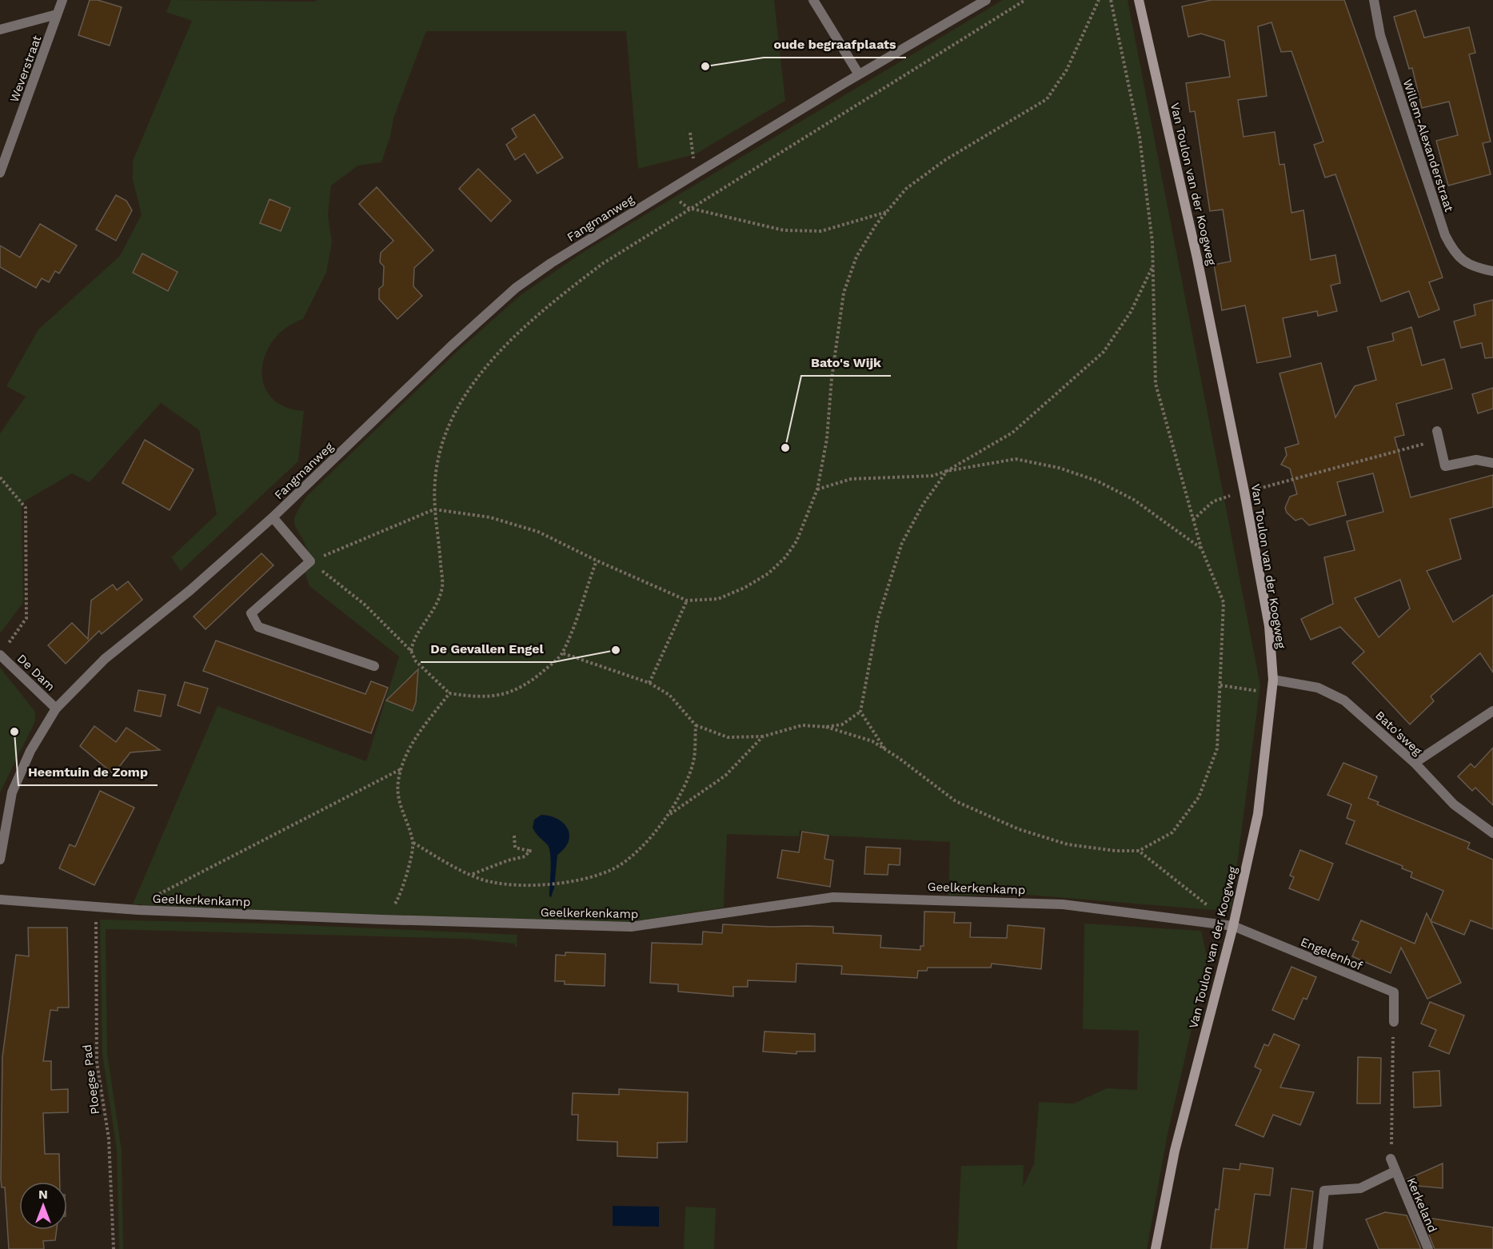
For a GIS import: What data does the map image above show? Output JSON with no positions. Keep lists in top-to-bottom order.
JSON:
{
  "streets": {
    "street": [
      "Weverstraat",
      "Willem-Alexanderstraat",
      "Van Toulon van der Koogweg",
      "Fangmanweg",
      "De Dam",
      "Bato'sweg",
      "Geelkerkenkamp",
      "Engelenhof",
      "Kerkeland"
    ],
    "path": ["Ploegse Pad"]
  },
  "crossings": [
    ["Van Toulon van der Koogweg", "Bato'sweg"],
    ["Van Toulon van der Koogweg", "Geelkerkenkamp"],
    ["Van Toulon van der Koogweg", "Engelenhof"],
    ["Fangmanweg", "De Dam"],
    ["Geelkerkenkamp", "Engelenhof"],
    ["Geelkerkenkamp", "Ploegse Pad"]
  ],
  "places": [
    "oude begraafplaats",
    "Bato's Wijk",
    "De Gevallen Engel",
    "Heemtuin de Zomp"
  ],
  "north": "top"
}
